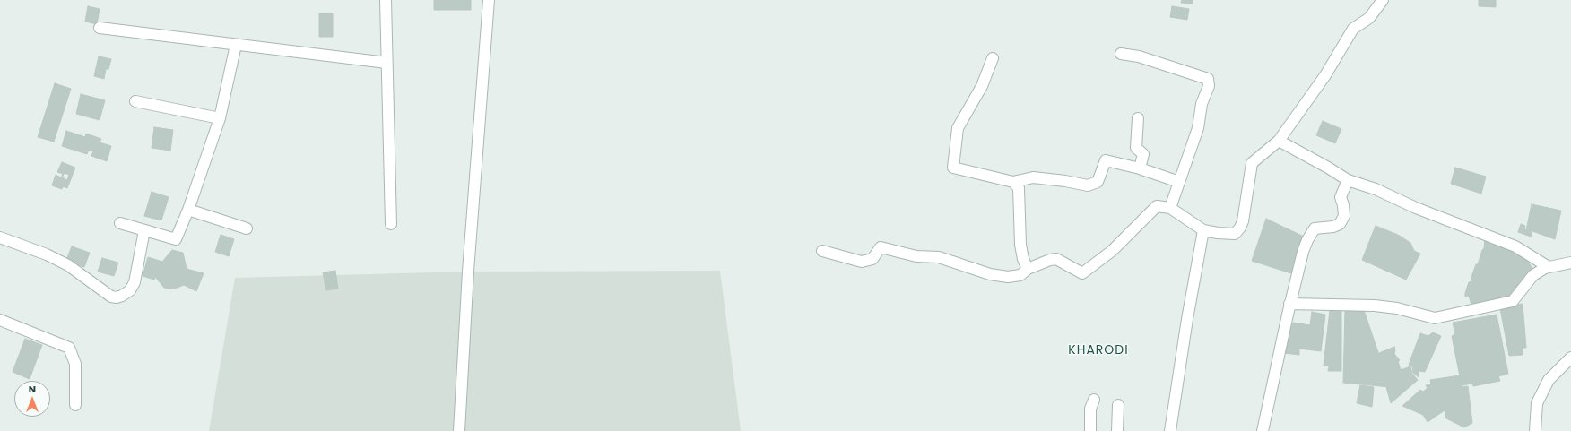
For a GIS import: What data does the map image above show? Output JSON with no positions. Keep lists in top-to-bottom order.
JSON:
{
  "districts": ["KHARODI"],
  "north": "top"
}
